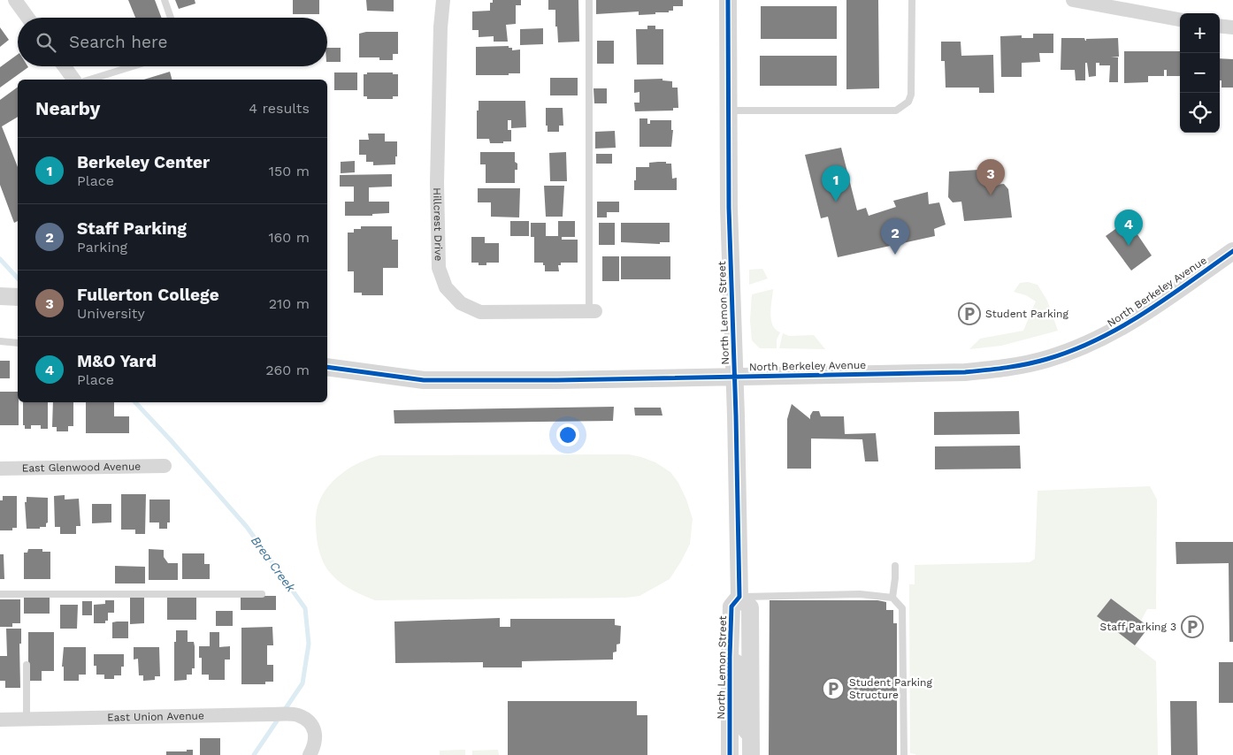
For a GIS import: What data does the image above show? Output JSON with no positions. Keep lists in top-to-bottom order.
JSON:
{
  "streets": {
    "street": [
      "Hillcrest Drive",
      "North Berkeley Avenue",
      "North Lemon Street",
      "East Glenwood Avenue",
      "East Union Avenue"
    ]
  },
  "crossings": [
    ["North Berkeley Avenue", "North Lemon Street"]
  ],
  "water": ["Brea Creek"],
  "places": {
    "parking": ["Student Parking", "Staff Parking 3", "Student Parking Structure"]
  },
  "page": {
    "map_buttons": ["+", "−"],
    "search": "Search here",
    "heading": ["Nearby", "4 results"],
    "list": [
      {
        "mark": "1",
        "name": "Berkeley Center",
        "note": "Place",
        "value": "150 m"
      },
      {
        "mark": "2",
        "name": "Staff Parking",
        "note": "Parking",
        "value": "160 m"
      },
      {
        "mark": "3",
        "name": "Fullerton College",
        "note": "University",
        "value": "210 m"
      },
      {
        "mark": "4",
        "name": "M&O Yard",
        "note": "Place",
        "value": "260 m"
      }
    ],
    "pins": [
      "3",
      "1",
      "4",
      "2"
    ]
  }
}
